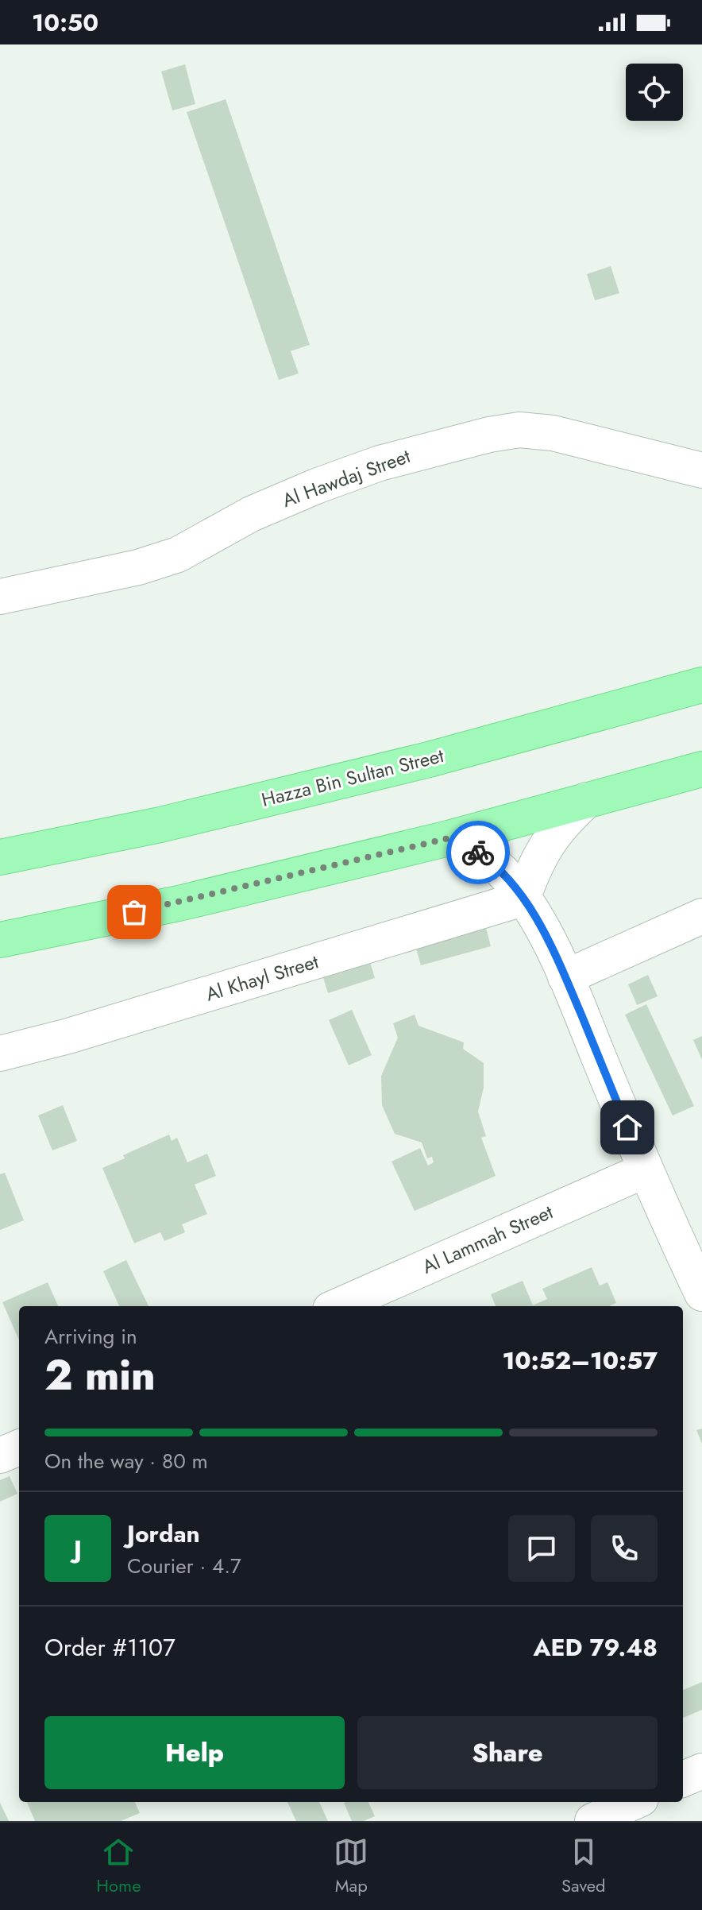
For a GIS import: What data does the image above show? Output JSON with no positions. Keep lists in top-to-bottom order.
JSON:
{
  "streets": {
    "main road": ["Hazza Bin Sultan Street"],
    "street": ["Al Hawdaj Street", "Al Khayl Street", "Al Lammah Street"]
  },
  "page": {
    "status": "10:50",
    "heading": ["2 min", "Arriving in", "10:52–10:57"],
    "panel": [
      "Jordan",
      "Courier · 4.7",
      "Order #1107",
      "AED 79.48"
    ],
    "bar": "On the way · 80 m",
    "round": "J",
    "buttons": ["Help", "Share"],
    "tabs": ["Home", "Map", "Saved"]
  }
}
